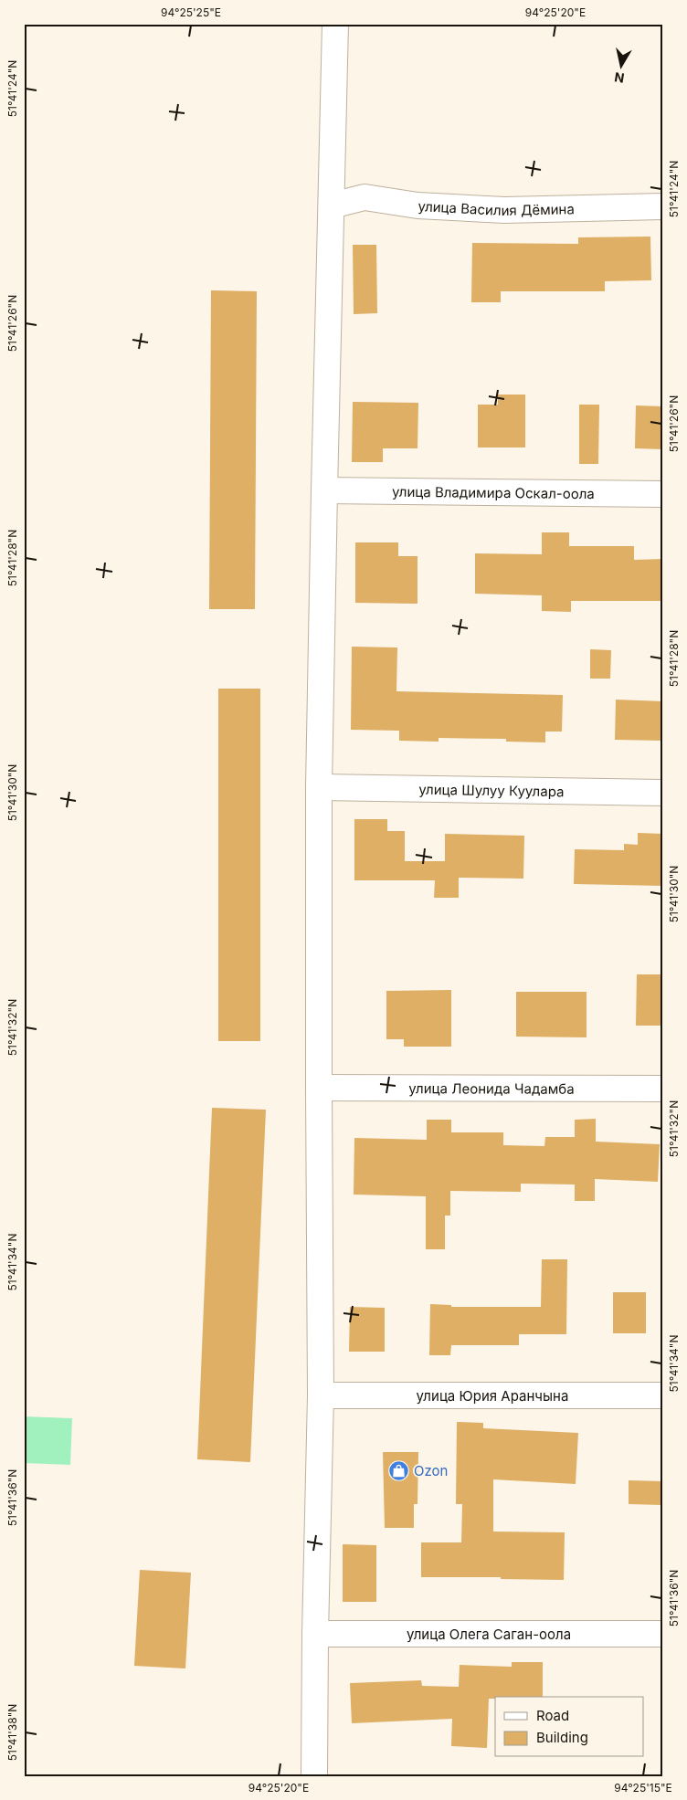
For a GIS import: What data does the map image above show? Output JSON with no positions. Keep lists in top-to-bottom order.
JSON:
{
  "streets": {
    "street": [
      "улица Василия Дёмина",
      "улица Владимира Оскал-оола",
      "улица Шулуу Куулара",
      "улица Леонида Чадамба",
      "улица Юрия Аранчына",
      "улица Олега Саган-оола"
    ]
  },
  "places": {
    "shop": ["Ozon"]
  },
  "legend": ["Road", "Building"],
  "north": "bottom",
  "coordinates": [
    "94°25'25\"E",
    "94°25'20\"E",
    "51°41'24\"N",
    "51°41'26\"N",
    "51°41'28\"N",
    "51°41'30\"N",
    "51°41'32\"N",
    "51°41'34\"N",
    "51°41'36\"N",
    "51°41'38\"N",
    "94°25'15\"E"
  ]
}
